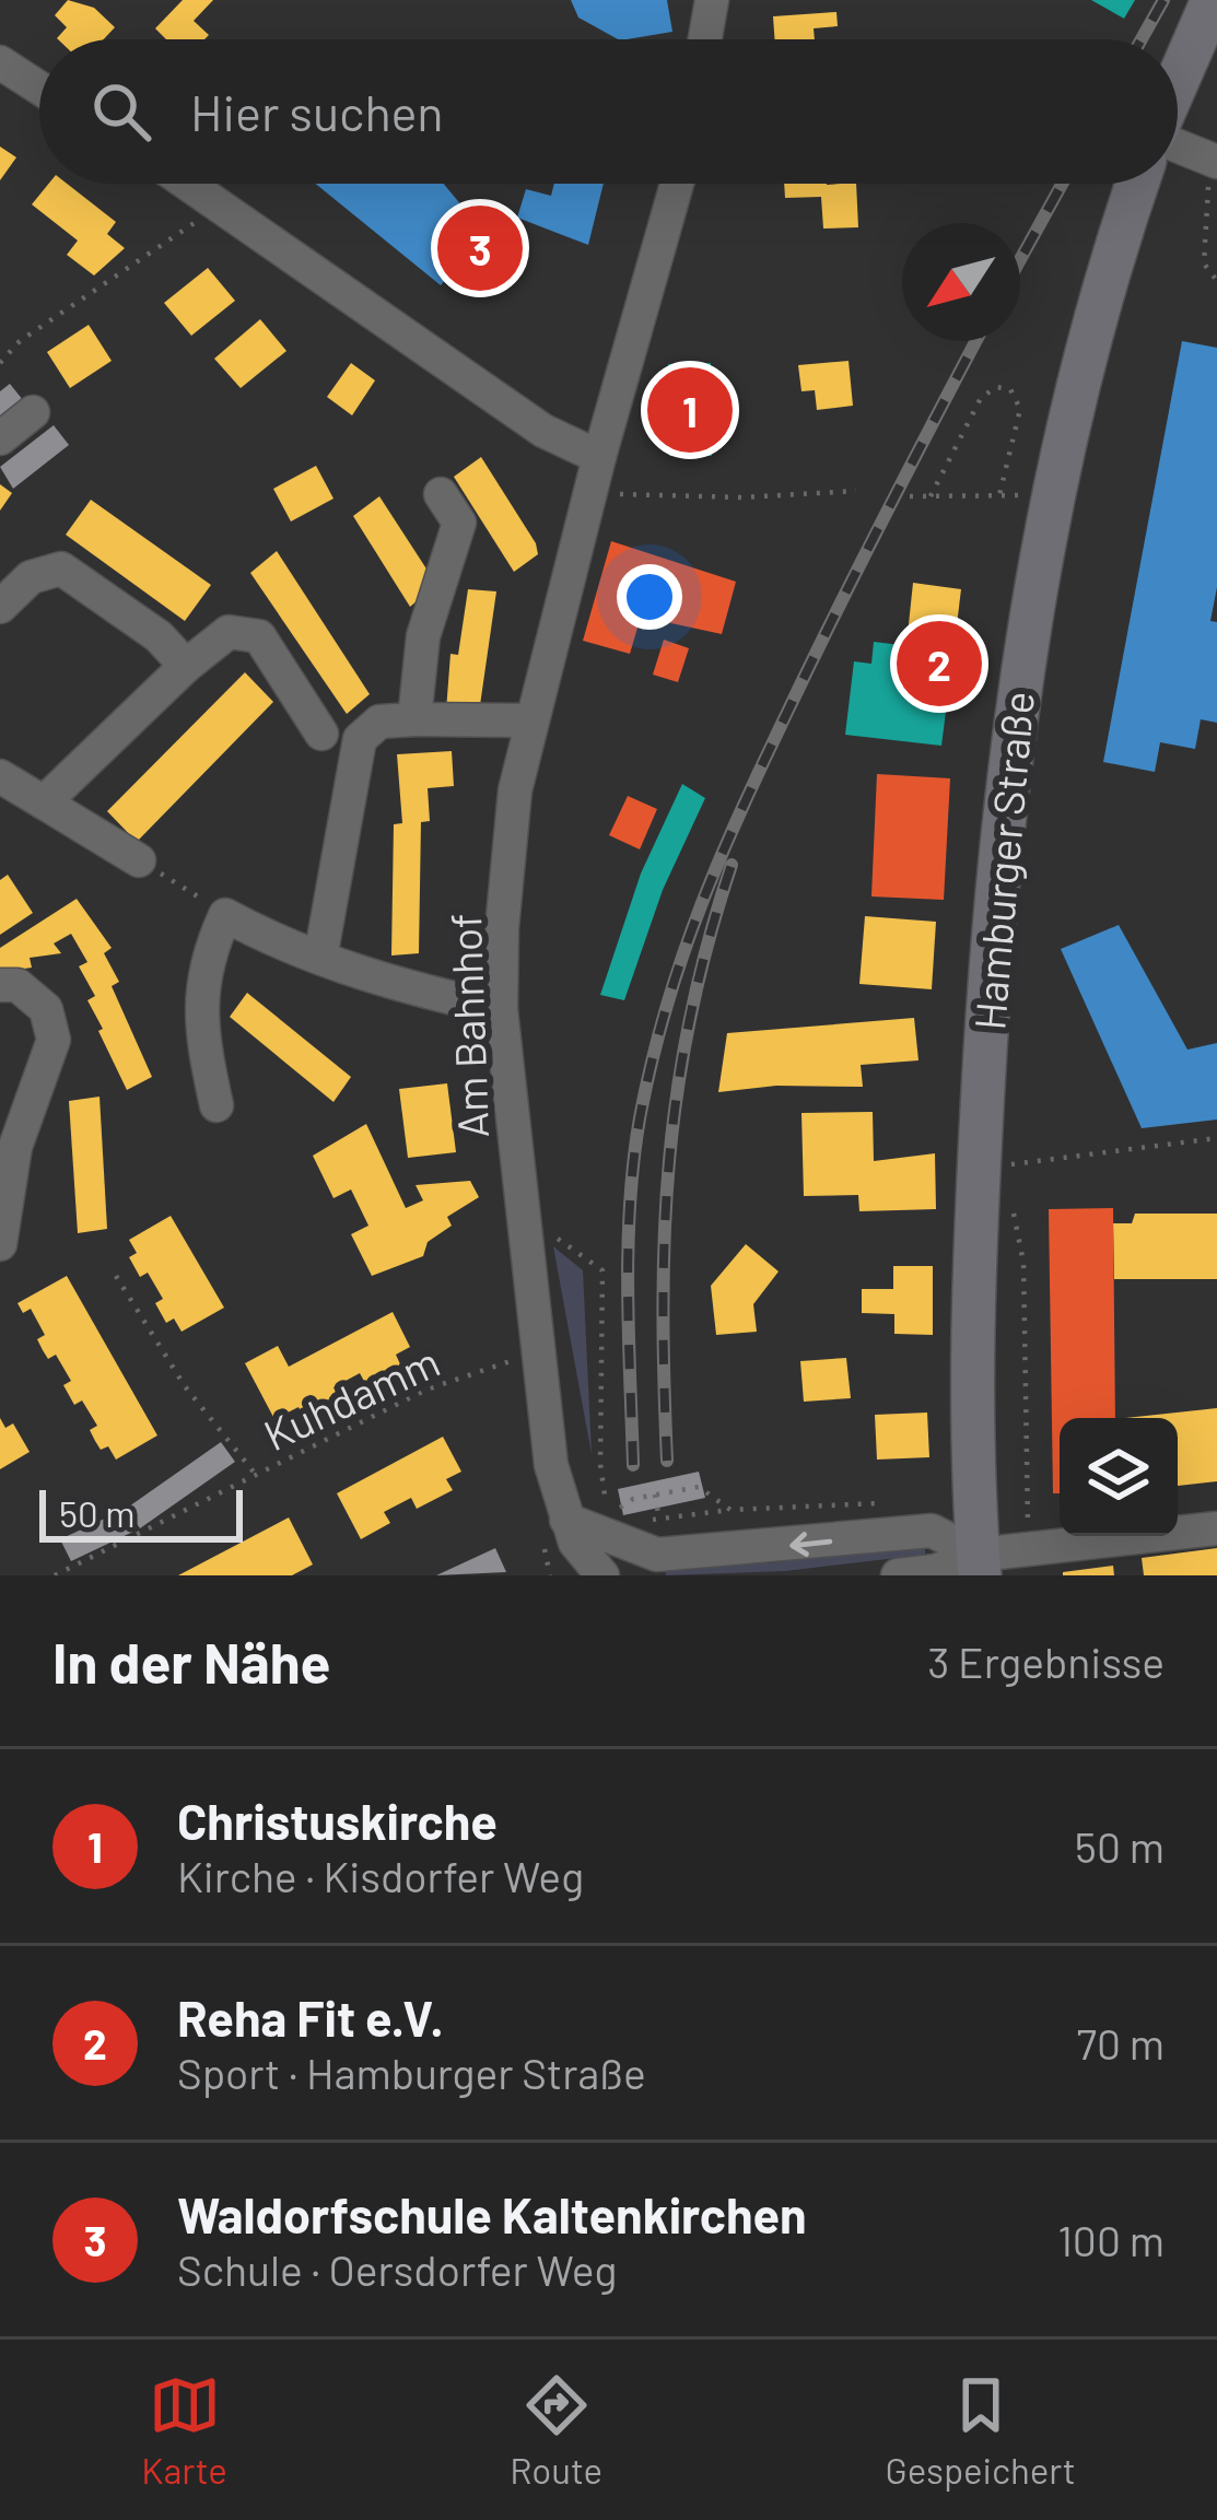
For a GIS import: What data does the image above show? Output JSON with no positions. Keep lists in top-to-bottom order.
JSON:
{
  "streets": {
    "main road": ["Hamburger Straße"],
    "street": ["Am Bahnhof"],
    "path": ["Kuhdamm"]
  },
  "crossings": [
    ["Am Bahnhof", "Kuhdamm"]
  ],
  "scale_bar": "50 m",
  "north": "bottom left",
  "page": {
    "search": "Hier suchen",
    "pins": ["3", "1", "2"],
    "scale": "50 m",
    "heading": ["In der Nähe", "3 Ergebnisse"],
    "list": [
      {
        "mark": "1",
        "name": "Christuskirche",
        "note": "Kirche · Kisdorfer Weg",
        "value": "50 m"
      },
      {
        "mark": "2",
        "name": "Reha Fit e.V.",
        "note": "Sport · Hamburger Straße",
        "value": "70 m"
      },
      {
        "mark": "3",
        "name": "Waldorfschule Kaltenkirchen",
        "note": "Schule · Oersdorfer Weg",
        "value": "100 m"
      }
    ],
    "nav": ["Karte", "Route", "Gespeichert"]
  }
}
